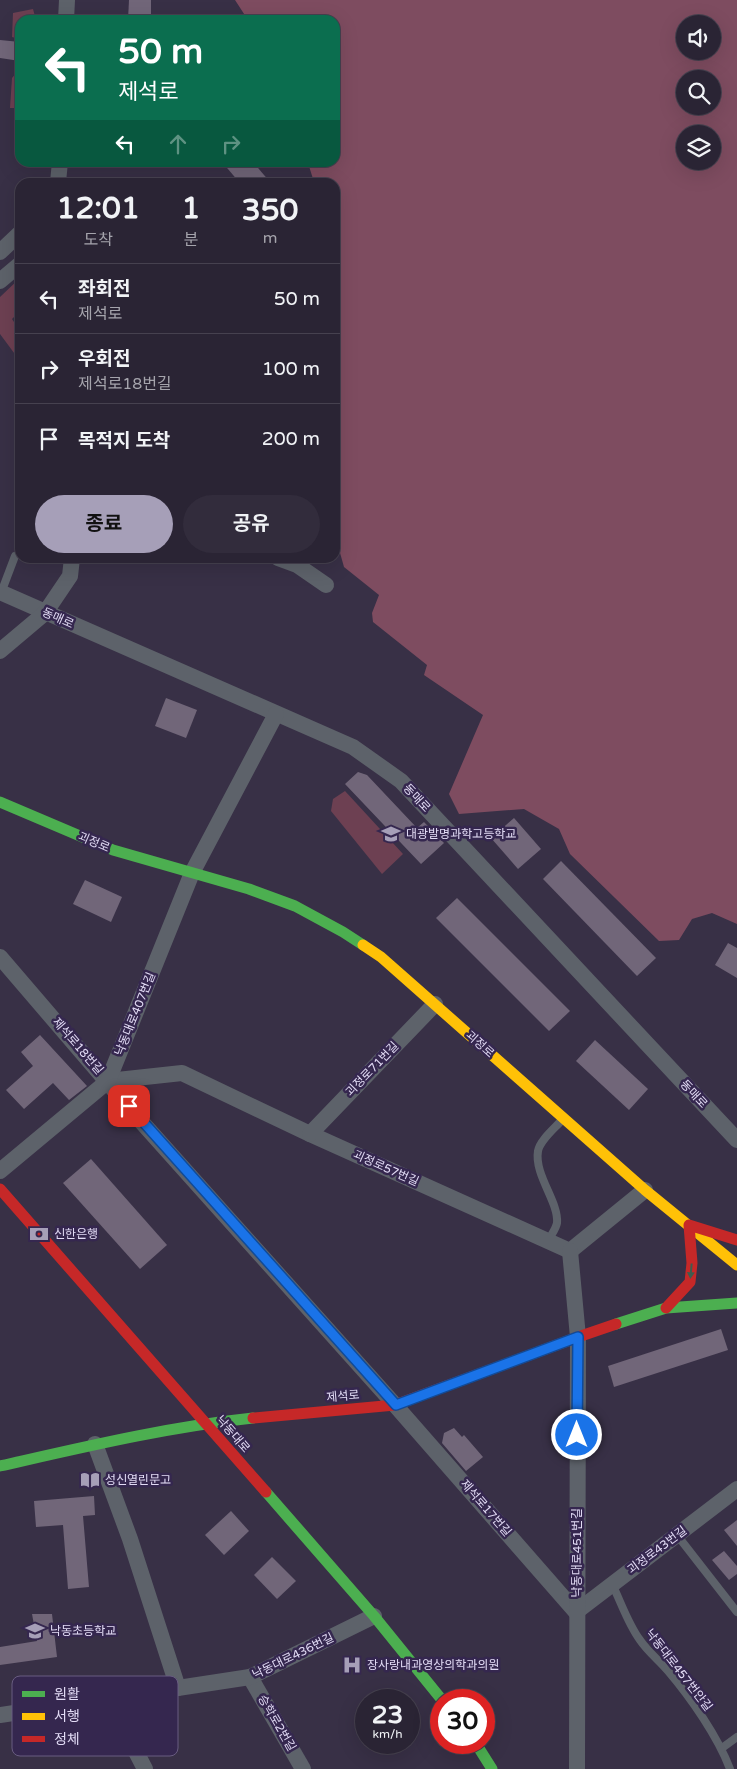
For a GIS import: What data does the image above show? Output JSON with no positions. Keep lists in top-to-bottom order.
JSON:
{
  "streets": {
    "main road": ["괴정로", "제석로", "낙동대로"],
    "street": [
      "동매로",
      "낙동대로407번길",
      "제석로18번길",
      "괴정로71번길",
      "괴정로57번길",
      "제석로17번길",
      "괴정로43번길",
      "낙동대로451번길",
      "낙동대로436번길",
      "승학로2번길"
    ],
    "lane": ["낙동대로457번안길"]
  },
  "crossings": [
    ["괴정로", "낙동대로407번길"],
    ["괴정로", "괴정로71번길"],
    ["낙동대로407번길", "제석로18번길"],
    ["낙동대로407번길", "괴정로57번길"],
    ["제석로18번길", "괴정로57번길"],
    ["제석로18번길", "제석로"],
    ["제석로18번길", "제석로17번길"],
    ["괴정로71번길", "괴정로57번길"],
    ["괴정로57번길", "낙동대로451번길"],
    ["제석로", "낙동대로"],
    ["제석로", "제석로17번길"],
    ["제석로", "낙동대로451번길"],
    ["낙동대로", "낙동대로436번길"],
    ["제석로17번길", "괴정로43번길"],
    ["제석로17번길", "낙동대로451번길"],
    ["괴정로43번길", "낙동대로451번길"],
    ["괴정로43번길", "낙동대로457번안길"],
    ["낙동대로436번길", "승학로2번길"]
  ],
  "places": {
    "school or university": ["대광발명과학고등학교", "낙동초등학교"],
    "bank": ["신한은행"],
    "library": ["성신열린문고"],
    "hospital": ["장사랑내과영상의학과의원"]
  },
  "legend": ["원활", "서행", "정체"],
  "page": {
    "turn": ["50 m", "제석로"],
    "eta": [
      "12:01",
      "도착",
      "1",
      "분",
      "350",
      "m"
    ],
    "list": [
      {
        "name": "좌회전",
        "note": "제석로",
        "value": "50 m"
      },
      {
        "name": "우회전",
        "note": "제석로18번길",
        "value": "100 m"
      },
      {
        "name": "목적지 도착",
        "value": "200 m"
      }
    ],
    "buttons": ["종료", "공유"],
    "speed": "23 km/h",
    "limit": "30"
  }
}
